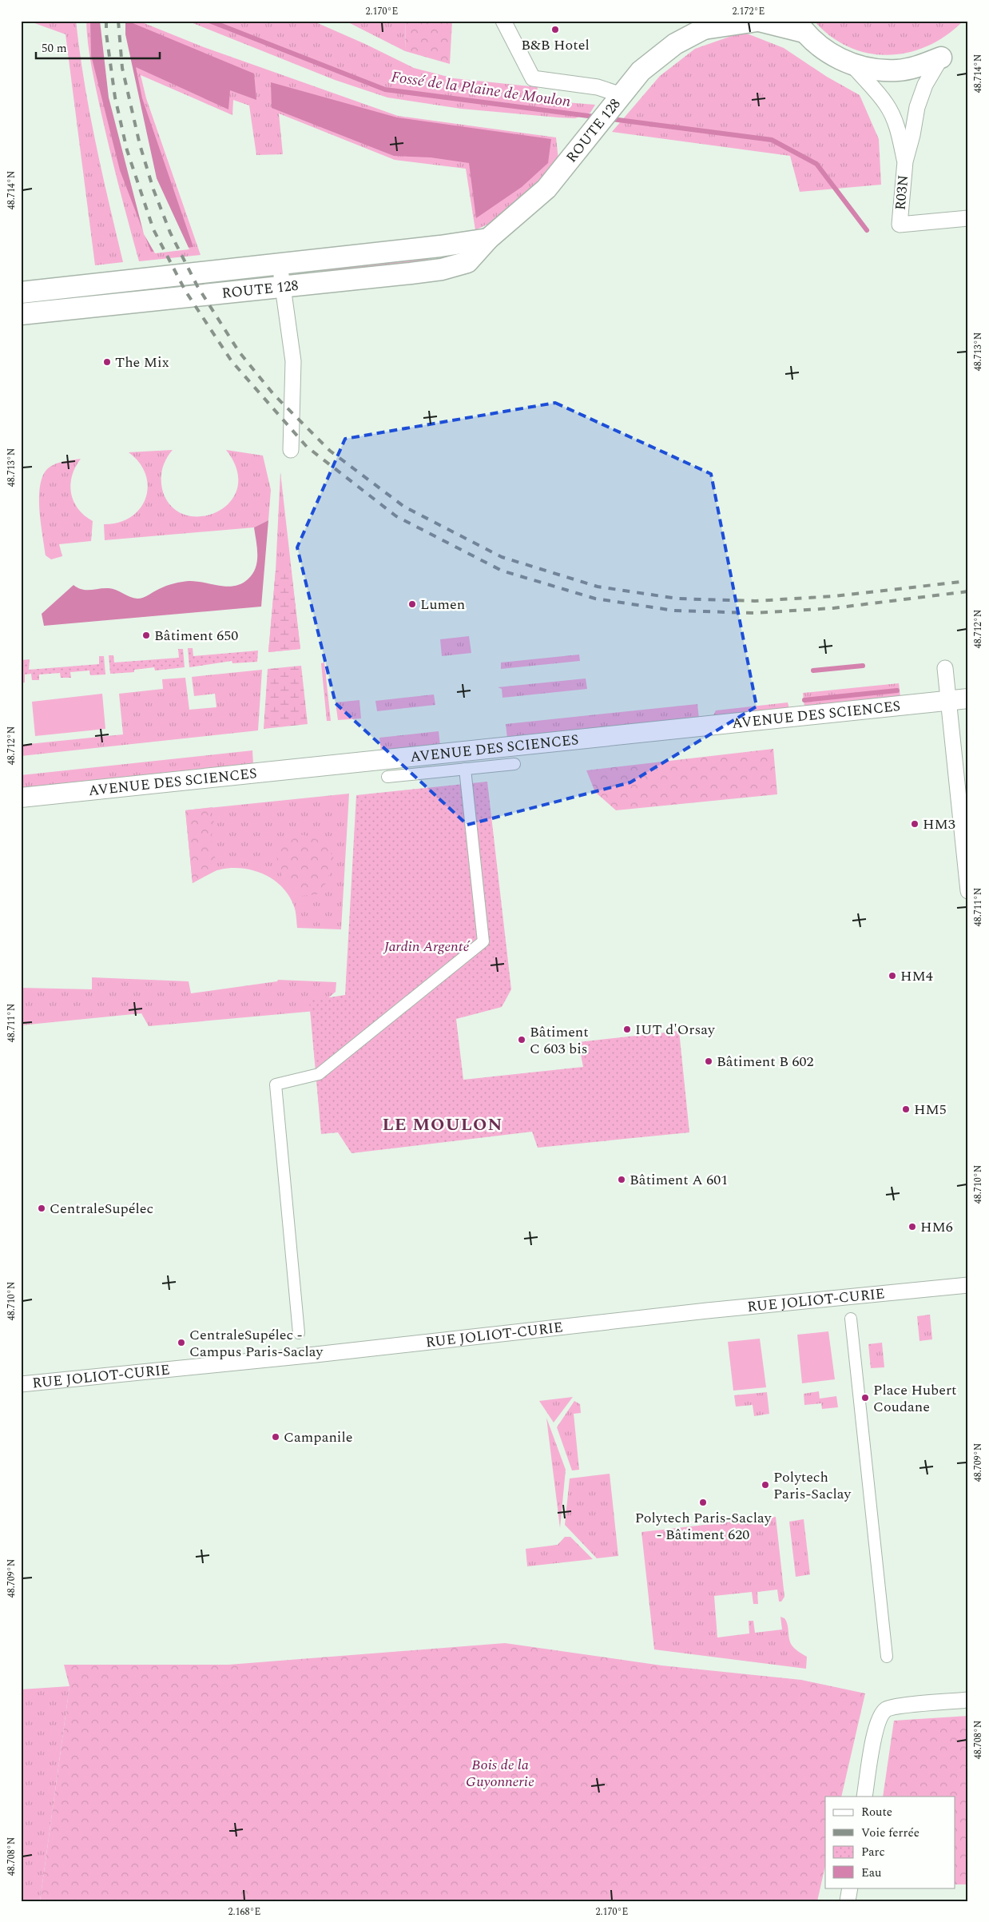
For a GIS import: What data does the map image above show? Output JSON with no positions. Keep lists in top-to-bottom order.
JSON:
{
  "streets": {
    "main road": ["ROUTE 128"],
    "street": ["R03N", "AVENUE DES SCIENCES", "RUE JOLIOT-CURIE"]
  },
  "districts": ["LE MOULON"],
  "water": ["Fossé de la Plaine de Moulon"],
  "parks": ["Jardin Argenté", "Bois de la Guyonnerie"],
  "places": [
    "B&B Hotel",
    "The Mix",
    "Lumen",
    "Bâtiment 650",
    "HM3",
    "HM4",
    "IUT d'Orsay",
    "Bâtiment C 603 bis",
    "Bâtiment B 602",
    "HM5",
    "Bâtiment A 601",
    "CentraleSupélec",
    "HM6",
    "CentraleSupélec - Campus Paris-Saclay",
    "Place Hubert Coudane",
    "Campanile",
    "Polytech Paris-Saclay",
    "Polytech Paris-Saclay - Bâtiment 620"
  ],
  "legend": [
    "Route",
    "Voie ferrée",
    "Parc",
    "Eau"
  ],
  "scale_bar": "50 m",
  "coordinates": [
    "2.170°E",
    "2.172°E",
    "48.714°N",
    "48.713°N",
    "48.712°N",
    "48.711°N",
    "48.710°N",
    "48.709°N",
    "48.708°N",
    "2.168°E"
  ]
}
